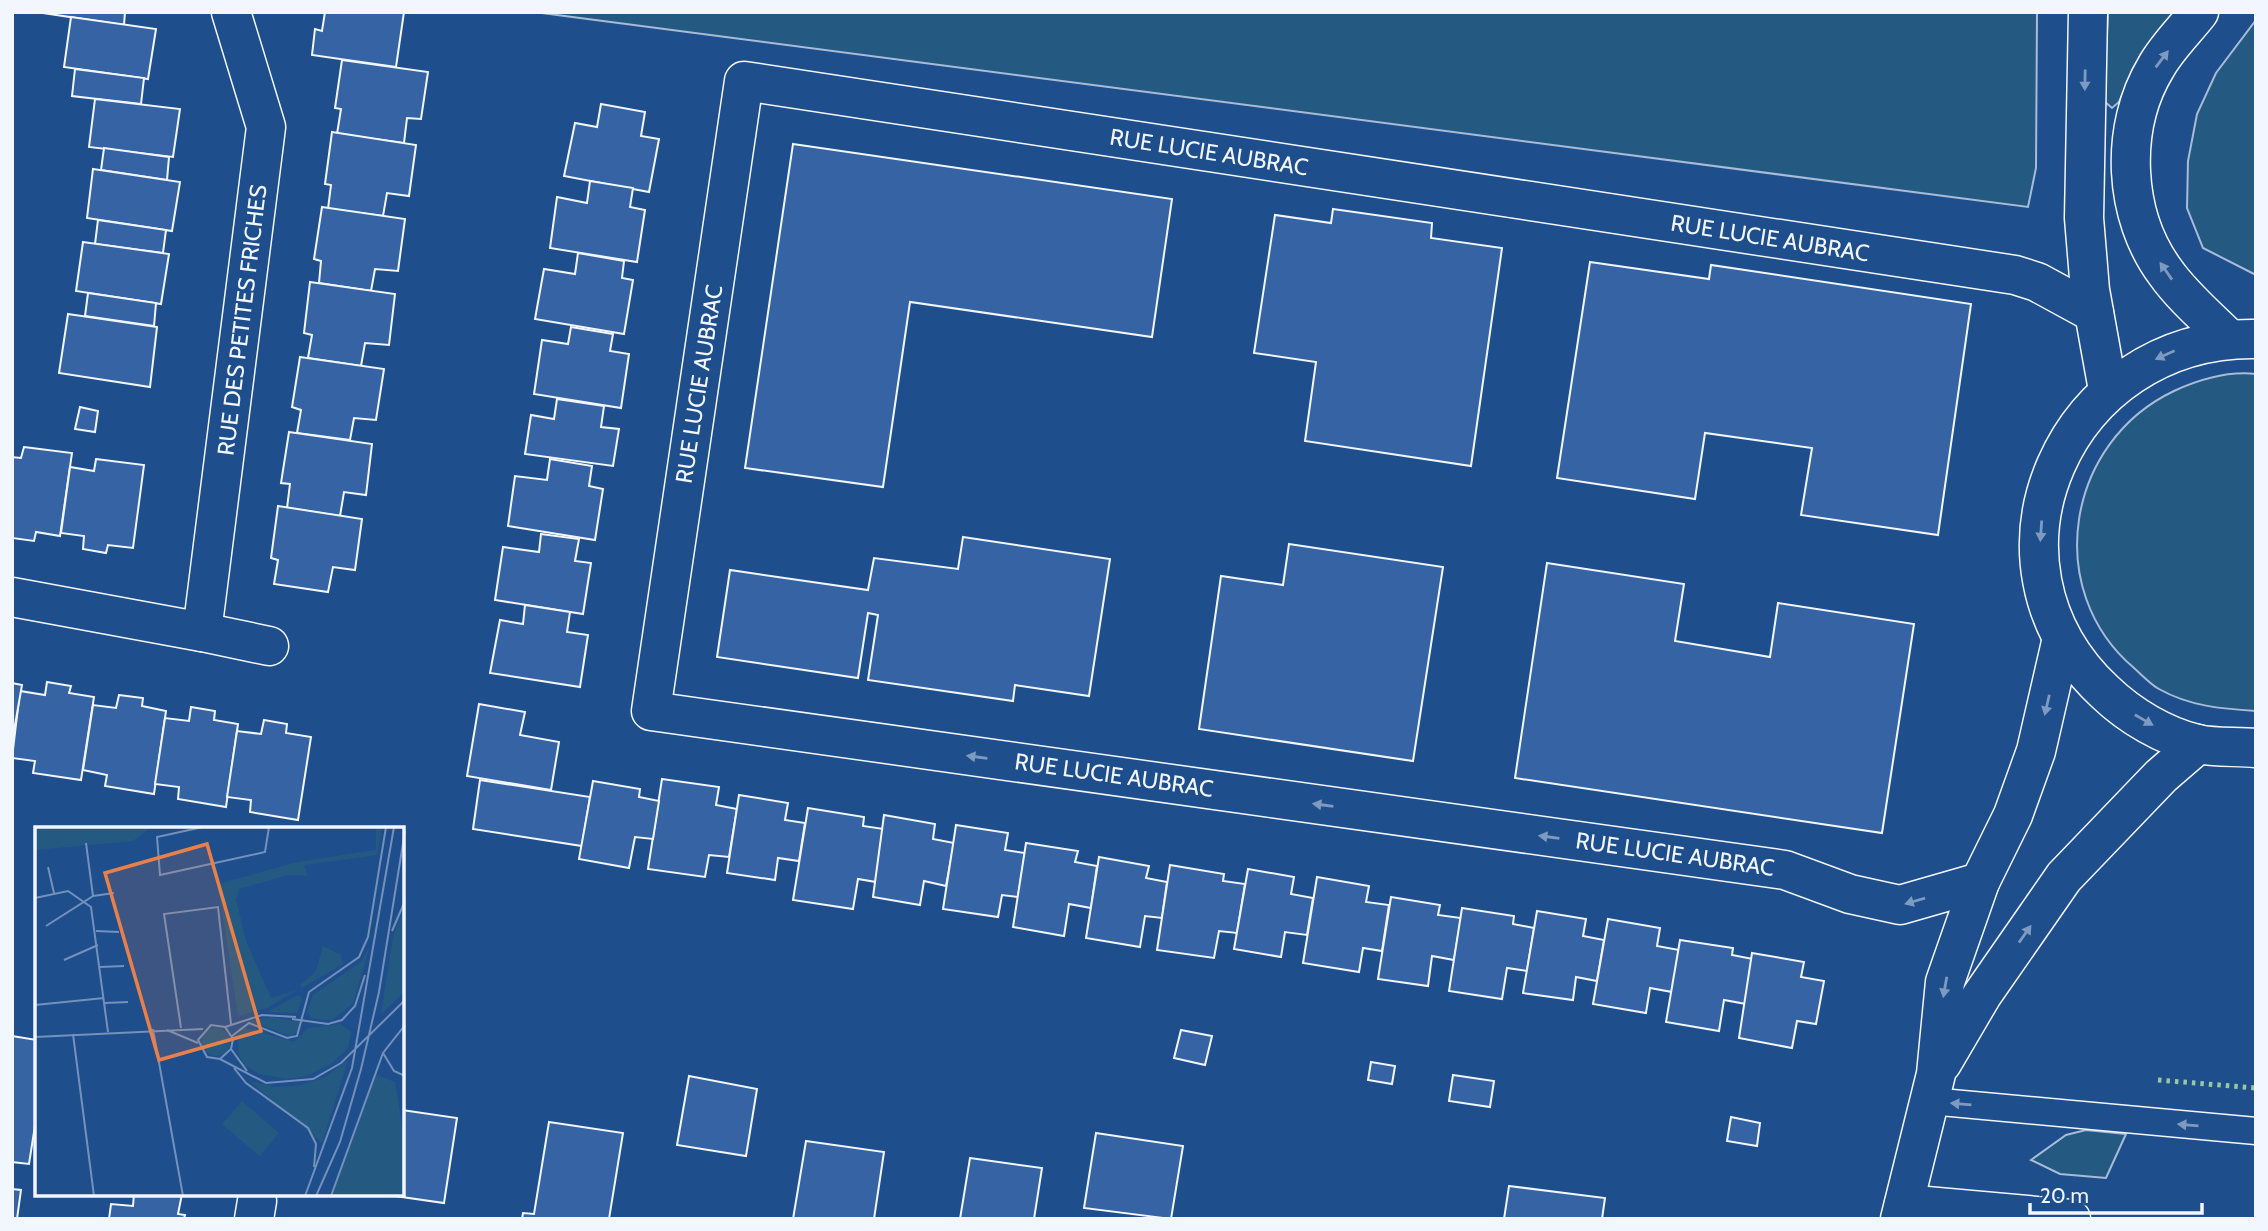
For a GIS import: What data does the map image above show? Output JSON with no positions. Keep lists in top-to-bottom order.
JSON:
{
  "streets": {
    "street": ["RUE LUCIE AUBRAC", "RUE DES PETITES FRICHES"]
  },
  "scale_bar": "20 m"
}
